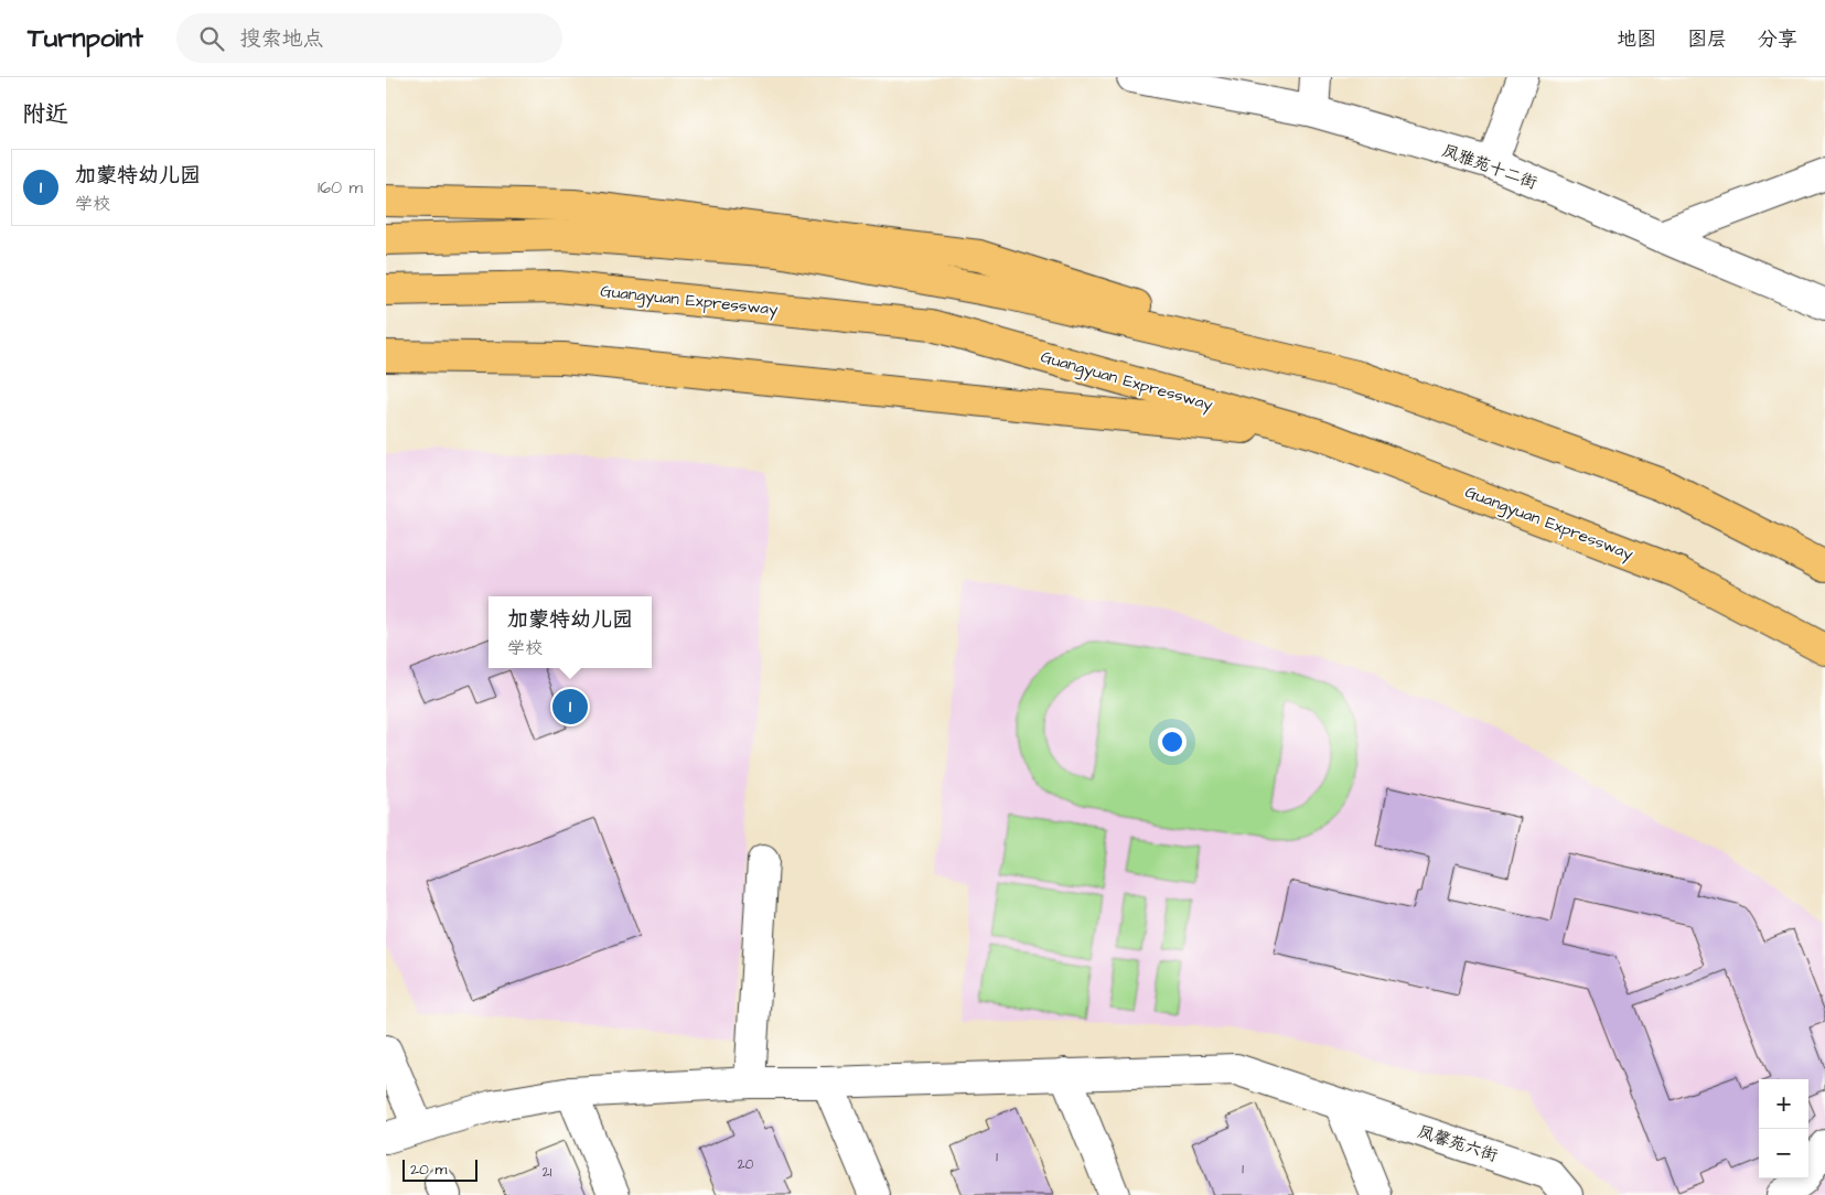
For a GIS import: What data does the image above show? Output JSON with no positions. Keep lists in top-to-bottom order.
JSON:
{
  "streets": {
    "highway": ["Guangyuan Expressway"],
    "street": ["凤雅苑十二街", "凤馨苑六街"]
  },
  "house_numbers": [
    "1",
    "20",
    "1",
    "21"
  ],
  "scale_bar": "20 m",
  "page": {
    "header": "Turnpoint",
    "search": "搜索地点",
    "nav": ["地图", "图层", "分享"],
    "heading": "附近",
    "list": [
      {
        "mark": "1",
        "name": "加蒙特幼儿园",
        "note": "学校",
        "value": "160 m"
      }
    ],
    "popup": ["加蒙特幼儿园", "学校"],
    "pins": "1",
    "map_buttons": ["+", "−"],
    "scale": "20 m"
  }
}
